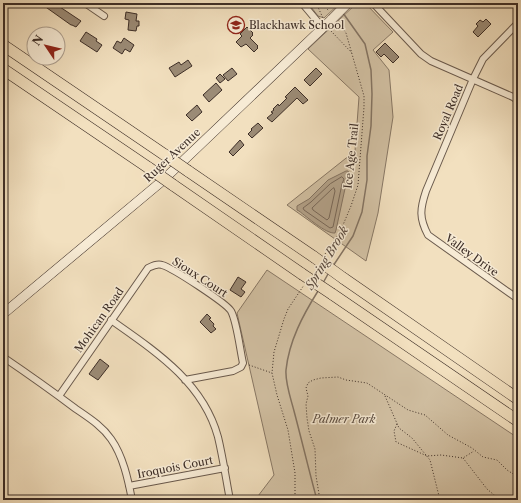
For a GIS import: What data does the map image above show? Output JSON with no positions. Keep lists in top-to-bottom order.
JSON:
{
  "streets": {
    "street": [
      "Royal Road",
      "Ruger Avenue",
      "Valley Drive",
      "Sioux Court",
      "Mohican Road",
      "Iroquois Court"
    ],
    "path": ["Ice Age Trail"]
  },
  "crossings": [
    ["Royal Road", "Valley Drive"],
    ["Ruger Avenue", "Ice Age Trail"],
    ["Sioux Court", "Mohican Road"]
  ],
  "water": ["Spring Brook"],
  "parks": ["Palmer Park"],
  "places": {
    "school or university": ["Blackhawk School"]
  },
  "north": "top left"
}
